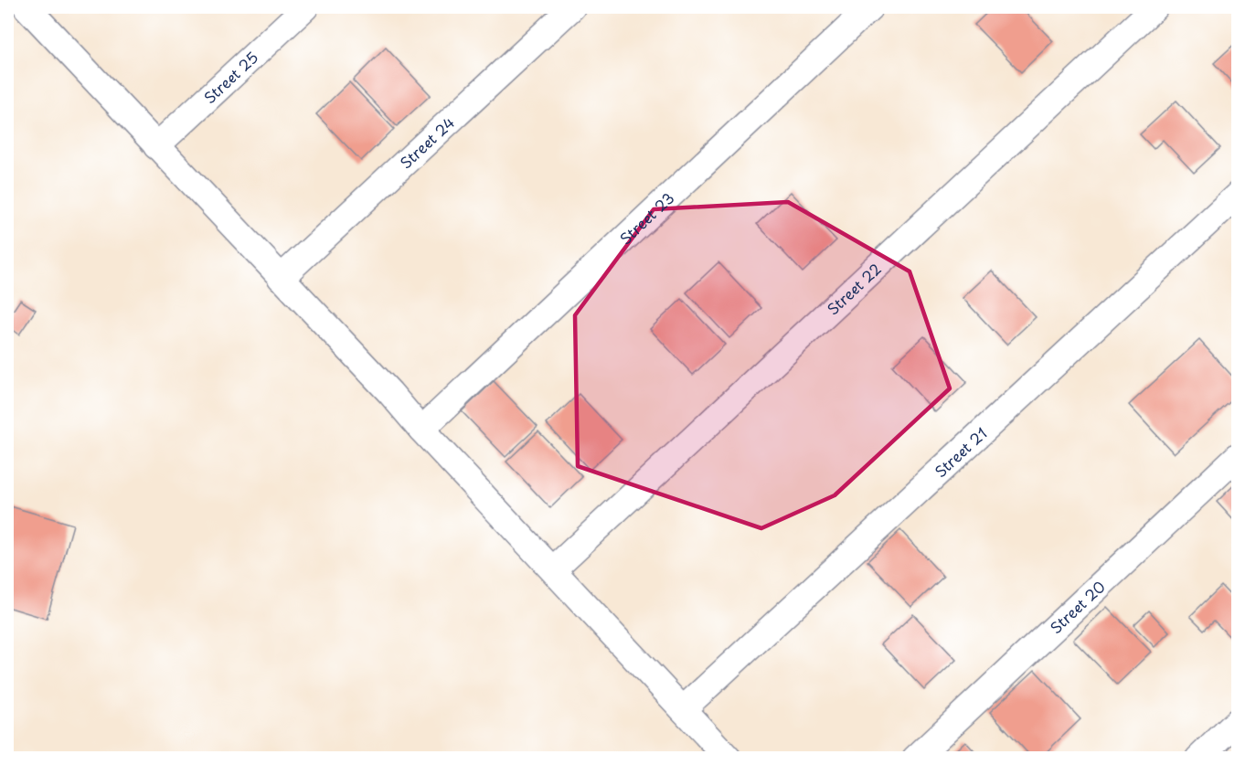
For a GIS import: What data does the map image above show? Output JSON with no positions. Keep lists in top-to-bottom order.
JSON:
{
  "streets": {
    "street": [
      "Street 25",
      "Street 24",
      "Street 23",
      "Street 22",
      "Street 21",
      "Street 20"
    ]
  }
}
